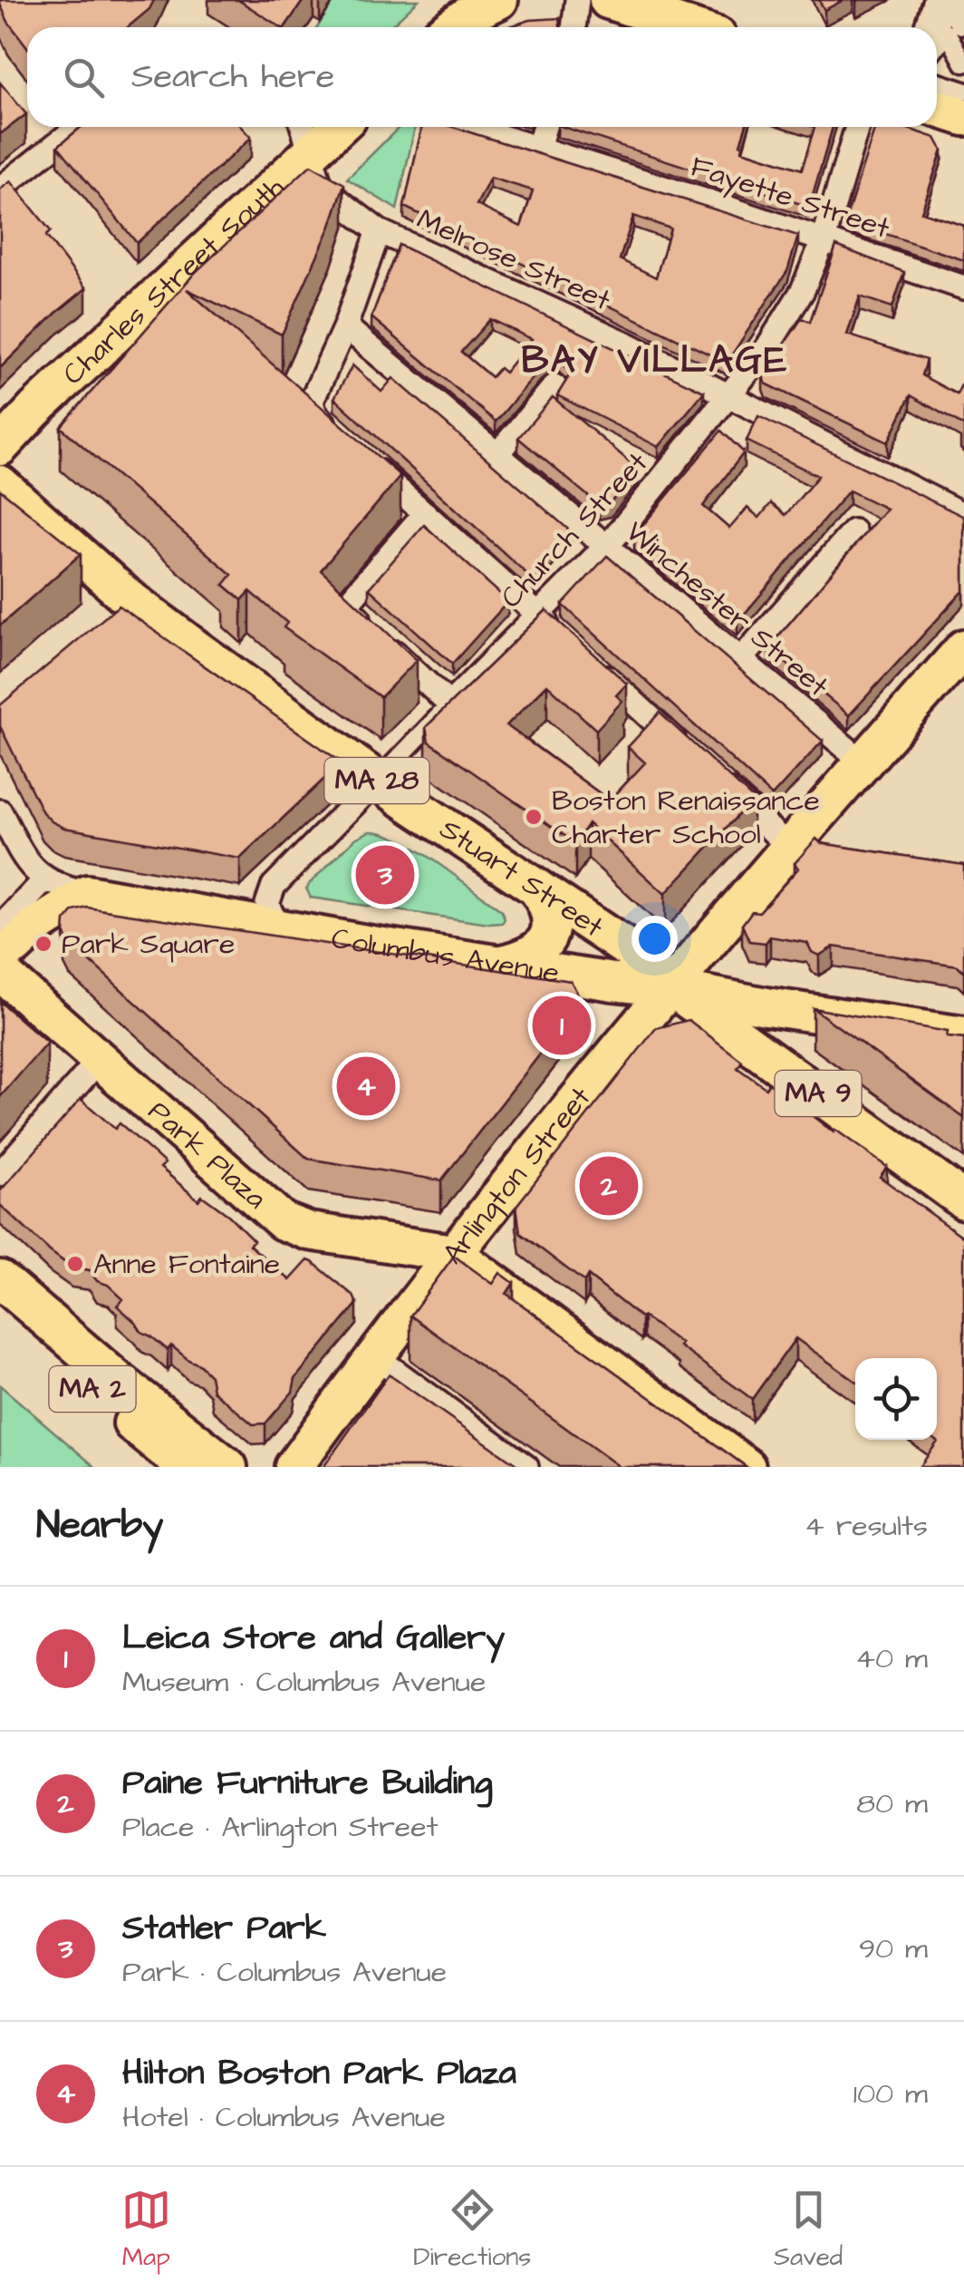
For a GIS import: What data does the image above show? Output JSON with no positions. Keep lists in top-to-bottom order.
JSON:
{
  "streets": {
    "main road": [
      "Charles Street South",
      "MA 28",
      "Stuart Street",
      "Columbus Avenue",
      "MA 9",
      "Park Plaza",
      "Arlington Street",
      "MA 2"
    ],
    "street": [
      "Fayette Street",
      "Melrose Street",
      "Church Street",
      "Winchester Street"
    ]
  },
  "crossings": [
    ["Fayette Street", "Church Street"],
    ["Melrose Street", "Charles Street South"],
    ["Melrose Street", "Church Street"],
    ["Church Street", "Winchester Street"],
    ["Church Street", "Stuart Street"],
    ["Church Street", "Columbus Avenue"],
    ["Winchester Street", "Arlington Street"],
    ["MA 28", "Stuart Street"],
    ["Stuart Street", "Columbus Avenue"],
    ["Stuart Street", "Arlington Street"],
    ["Columbus Avenue", "Arlington Street"],
    ["Park Plaza", "Arlington Street"]
  ],
  "districts": ["BAY VILLAGE"],
  "places": ["Boston Renaissance Charter School", "Park Square", "Anne Fontaine"],
  "page": {
    "search": "Search here",
    "pins": [
      "3",
      "1",
      "4",
      "2"
    ],
    "heading": ["Nearby", "4 results"],
    "list": [
      {
        "mark": "1",
        "name": "Leica Store and Gallery",
        "note": "Museum · Columbus Avenue",
        "value": "40 m"
      },
      {
        "mark": "2",
        "name": "Paine Furniture Building",
        "note": "Place · Arlington Street",
        "value": "80 m"
      },
      {
        "mark": "3",
        "name": "Statler Park",
        "note": "Park · Columbus Avenue",
        "value": "90 m"
      },
      {
        "mark": "4",
        "name": "Hilton Boston Park Plaza",
        "note": "Hotel · Columbus Avenue",
        "value": "100 m"
      }
    ],
    "nav": ["Map", "Directions", "Saved"]
  }
}
